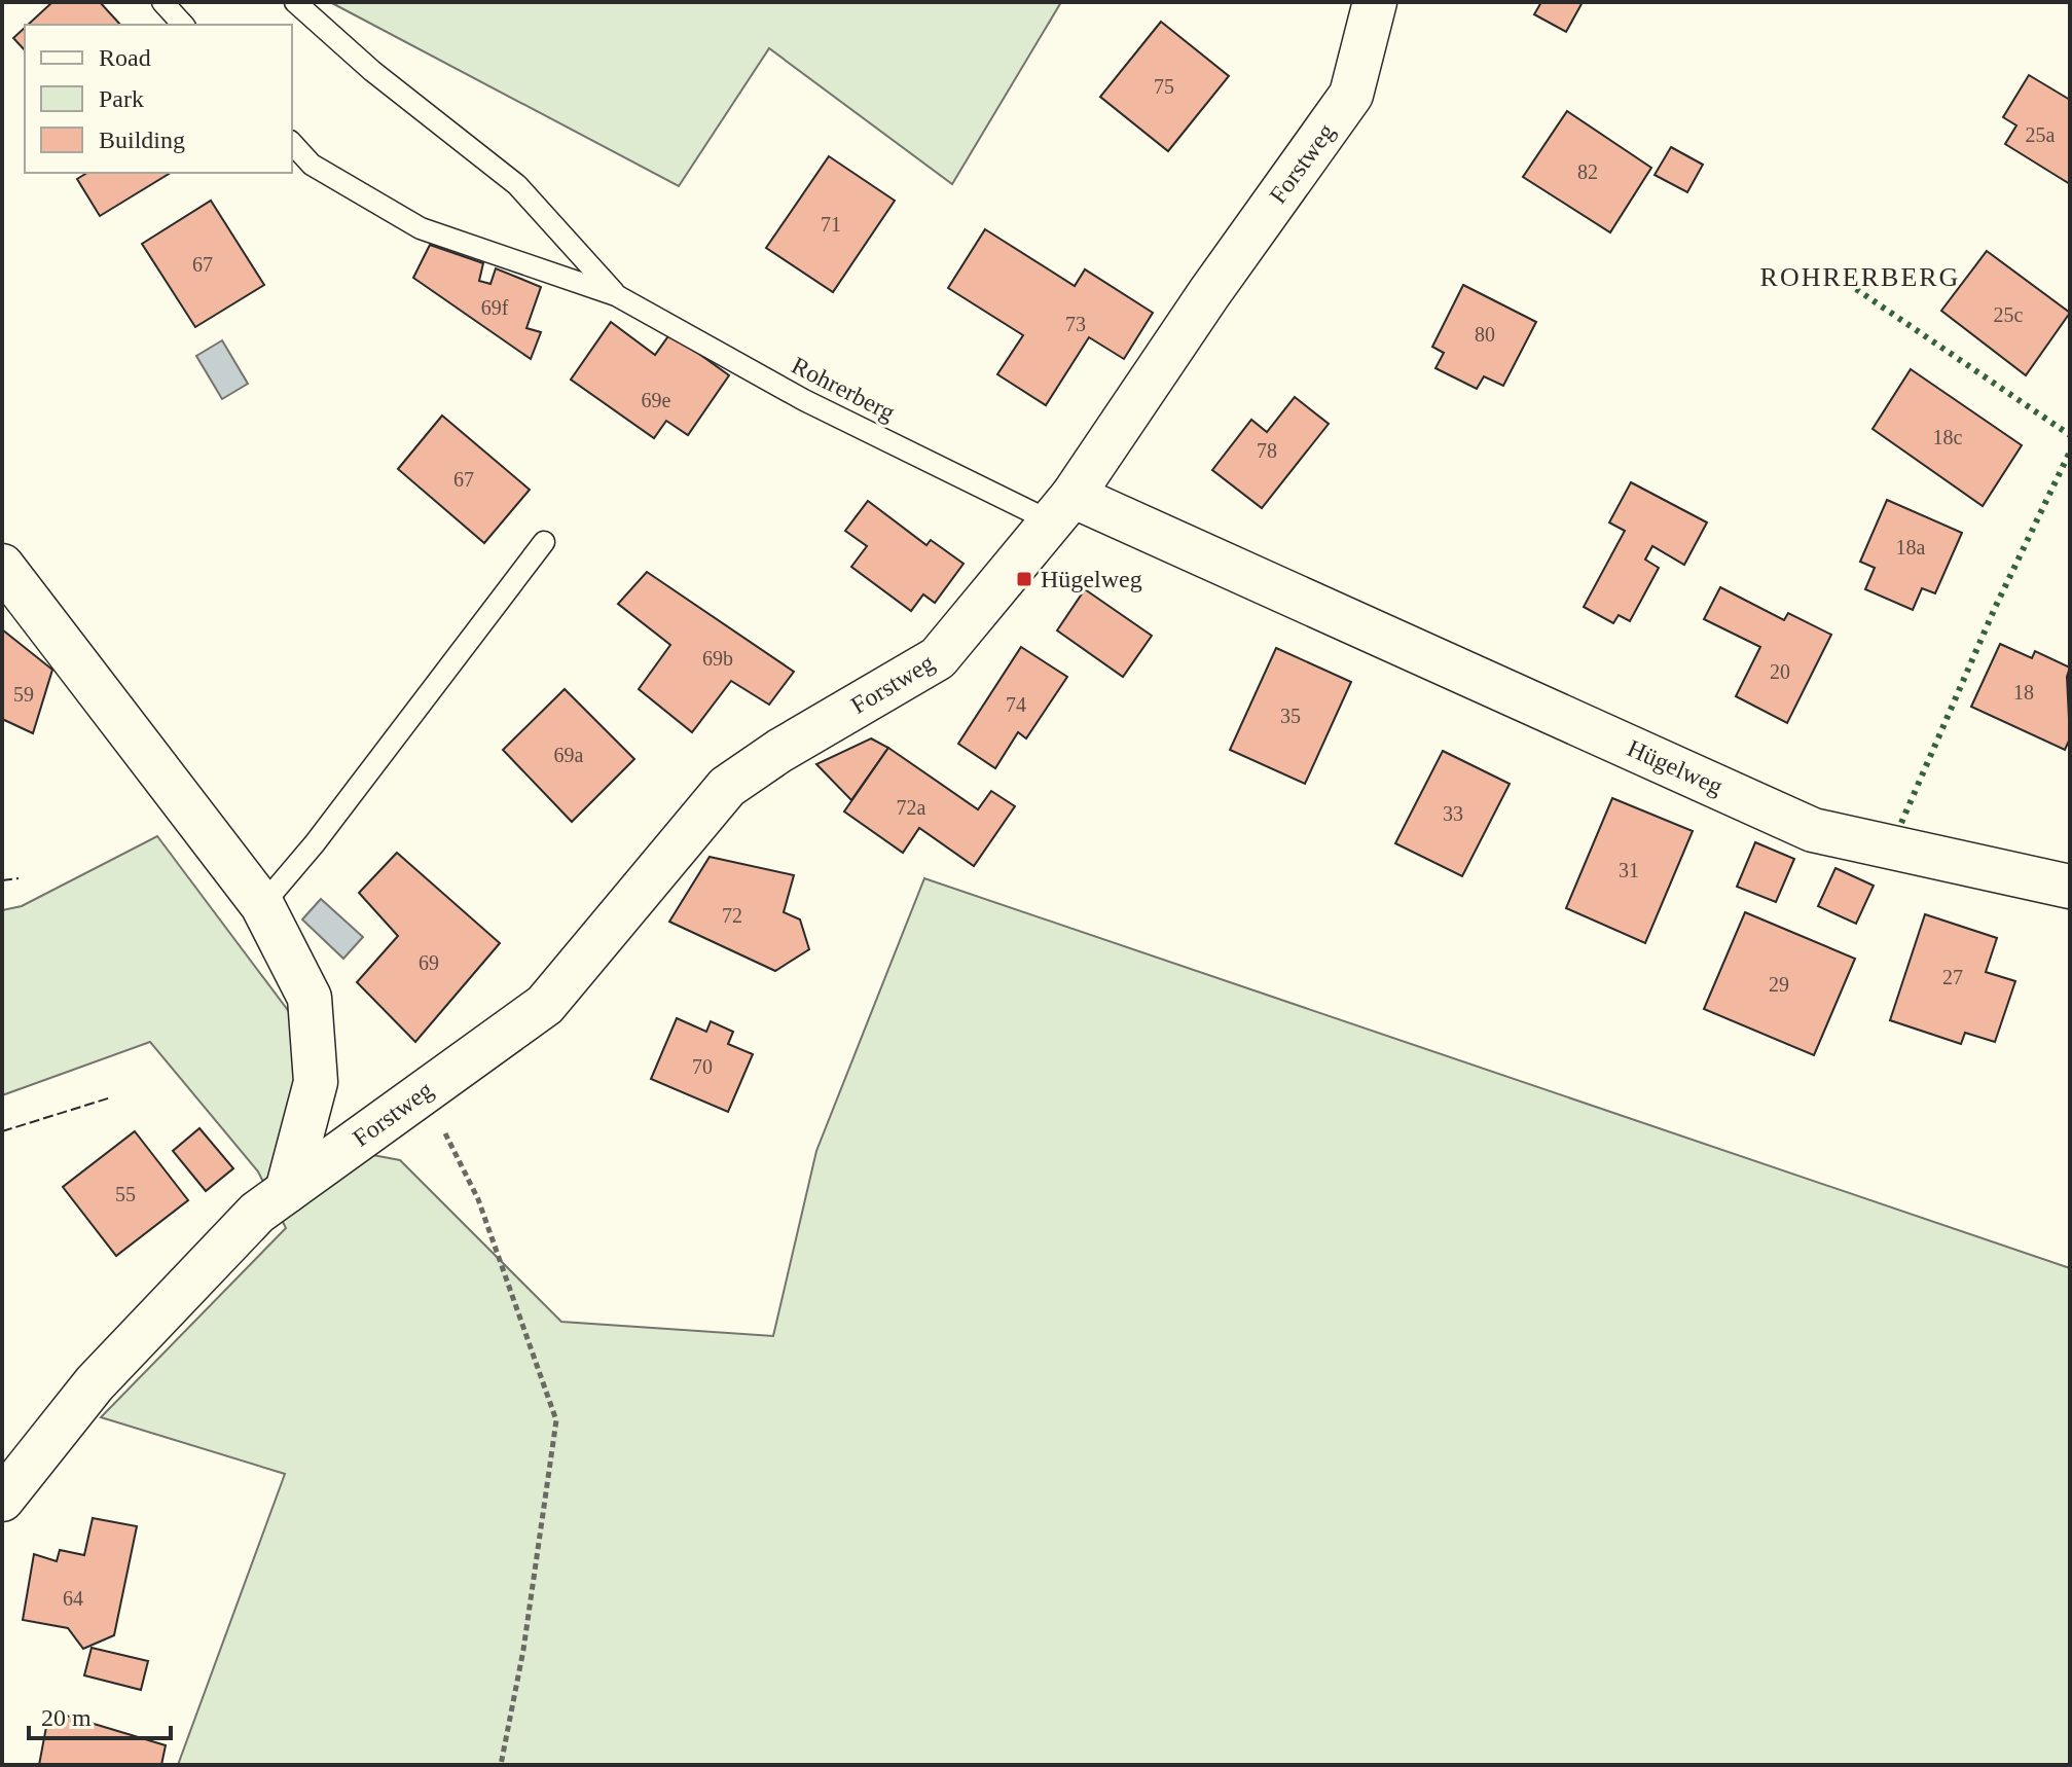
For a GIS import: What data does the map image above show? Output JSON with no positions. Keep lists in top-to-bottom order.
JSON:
{
  "streets": {
    "street": ["Forstweg", "Hügelweg"],
    "lane": ["Rohrerberg"]
  },
  "crossings": [
    ["Forstweg", "Rohrerberg"],
    ["Forstweg", "Hügelweg"],
    ["Rohrerberg", "Hügelweg"]
  ],
  "districts": ["ROHRERBERG"],
  "places": {
    "transit": ["Hügelweg"]
  },
  "house_numbers": [
    "75",
    "25a",
    "82",
    "71",
    "67",
    "69f",
    "25c",
    "73",
    "80",
    "69e",
    "18c",
    "78",
    "67",
    "18a",
    "69b",
    "20",
    "18",
    "59",
    "74",
    "35",
    "69a",
    "72a",
    "33",
    "31",
    "72",
    "69",
    "27",
    "29",
    "70",
    "55",
    "64"
  ],
  "legend": ["Road", "Park", "Building"],
  "scale_bar": "20 m"
}
